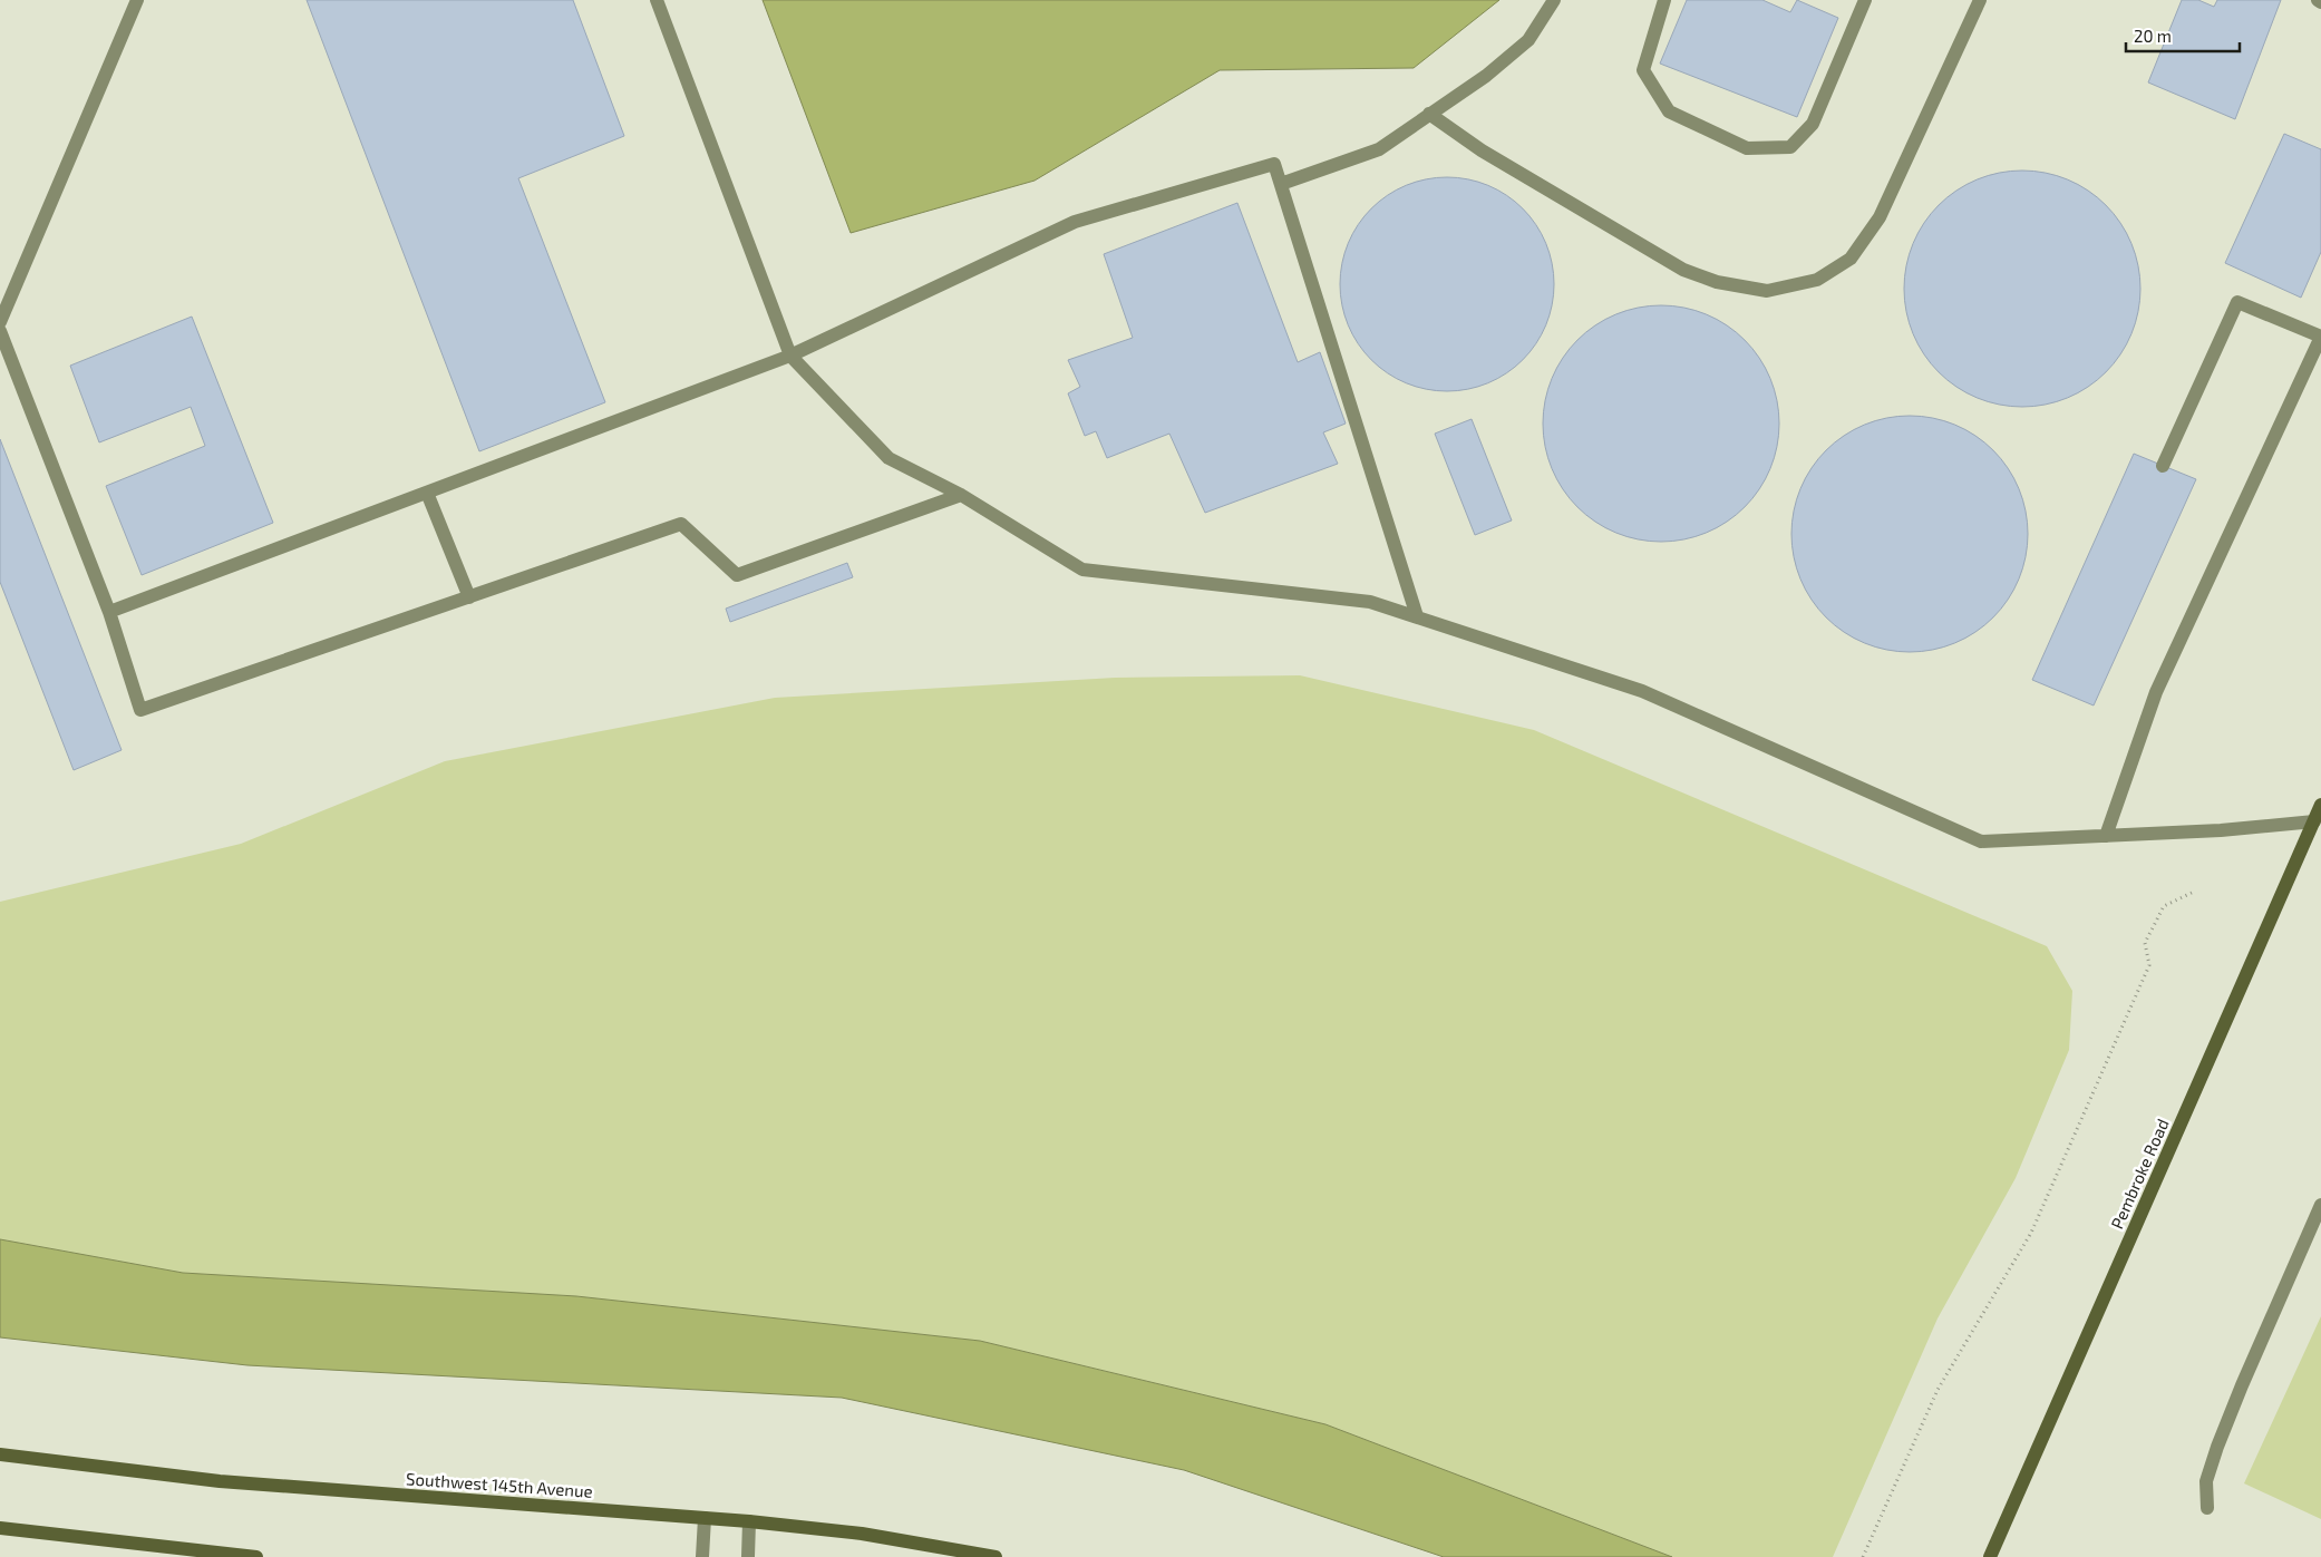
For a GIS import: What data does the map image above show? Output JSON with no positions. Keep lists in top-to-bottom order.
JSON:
{
  "streets": {
    "street": ["Pembroke Road", "Southwest 145th Avenue"]
  },
  "scale_bar": "20 m"
}
